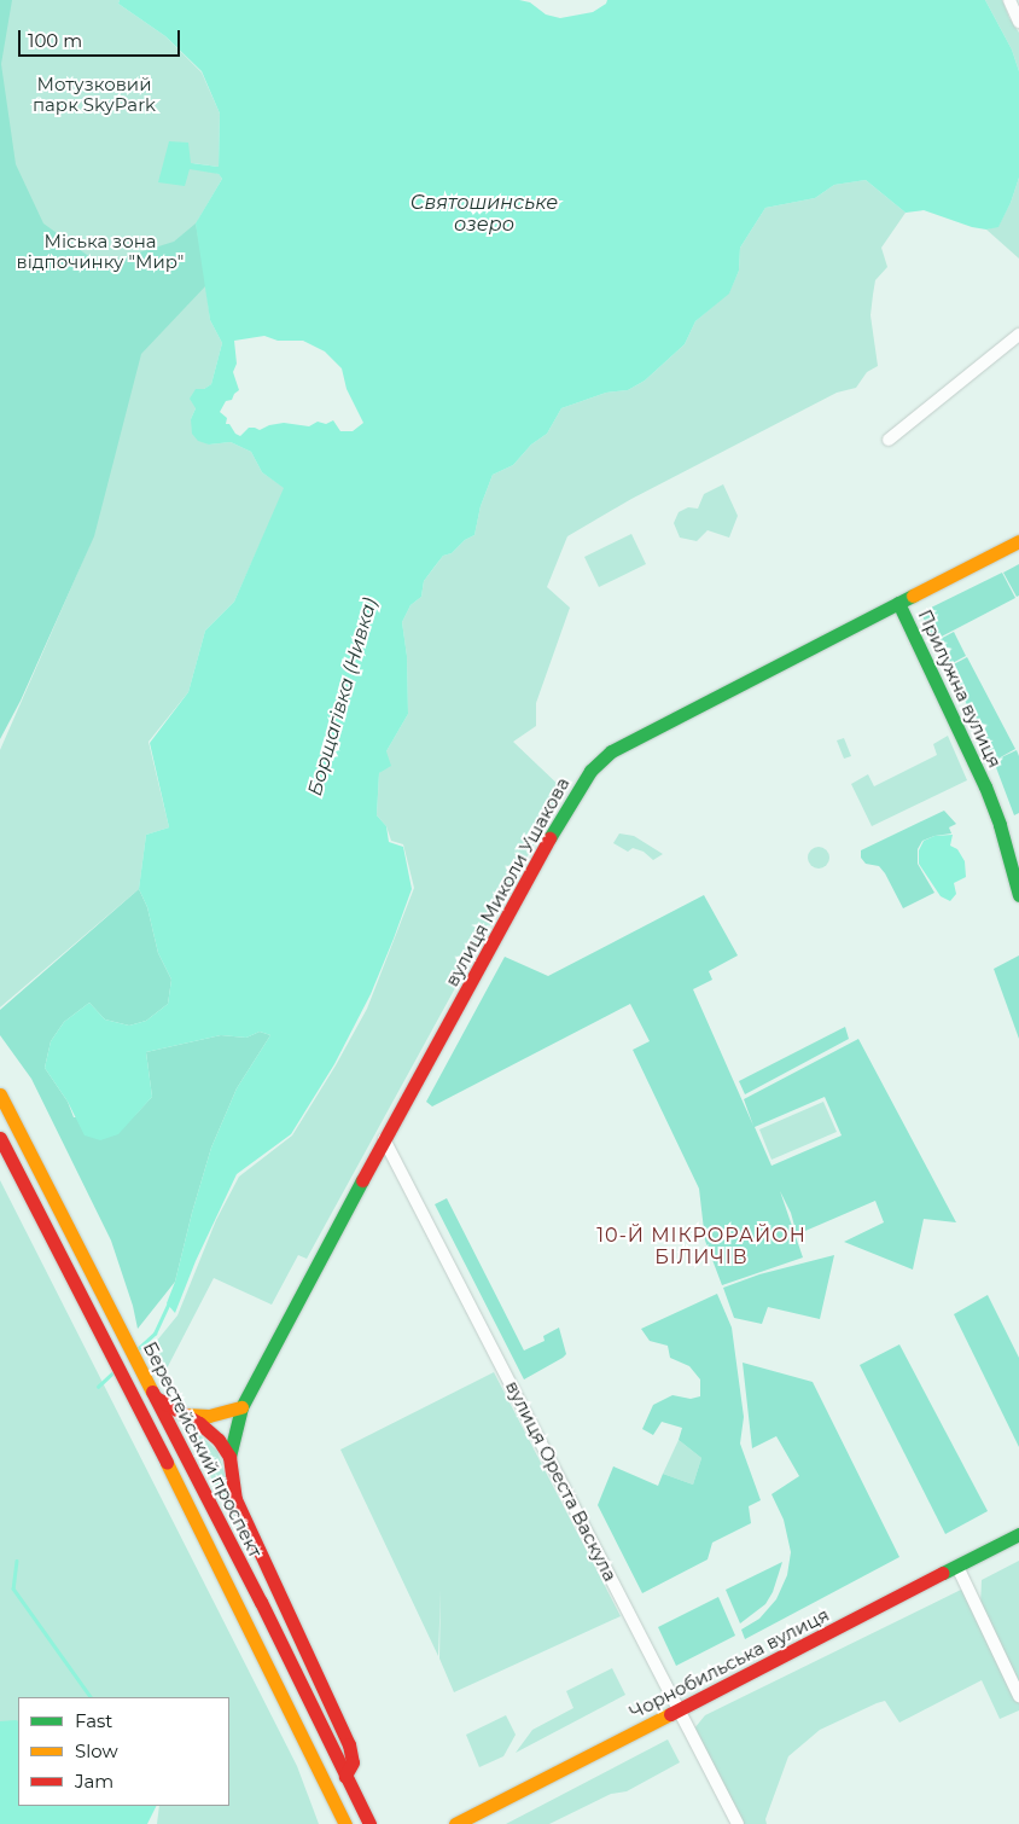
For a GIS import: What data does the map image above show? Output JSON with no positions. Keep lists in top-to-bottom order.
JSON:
{
  "streets": {
    "main road": [
      "Прилужна вулиця",
      "вулиця Миколи Ушакова",
      "Берестейський проспект",
      "Чорнобильська вулиця"
    ],
    "street": ["вулиця Ореста Васкула"]
  },
  "crossings": [
    ["Прилужна вулиця", "вулиця Миколи Ушакова"],
    ["вулиця Миколи Ушакова", "вулиця Ореста Васкула"],
    ["вулиця Ореста Васкула", "Чорнобильська вулиця"]
  ],
  "districts": ["10-Й МІКРОРАЙОН БІЛИЧІВ"],
  "water": ["Святошинське озеро", "Борщагівка (Нивка)"],
  "parks": ["Мотузковий парк SkyPark", "Міська зона відпочинку \"Мир\""],
  "legend": ["Fast", "Slow", "Jam"],
  "scale_bar": "100 m"
}
